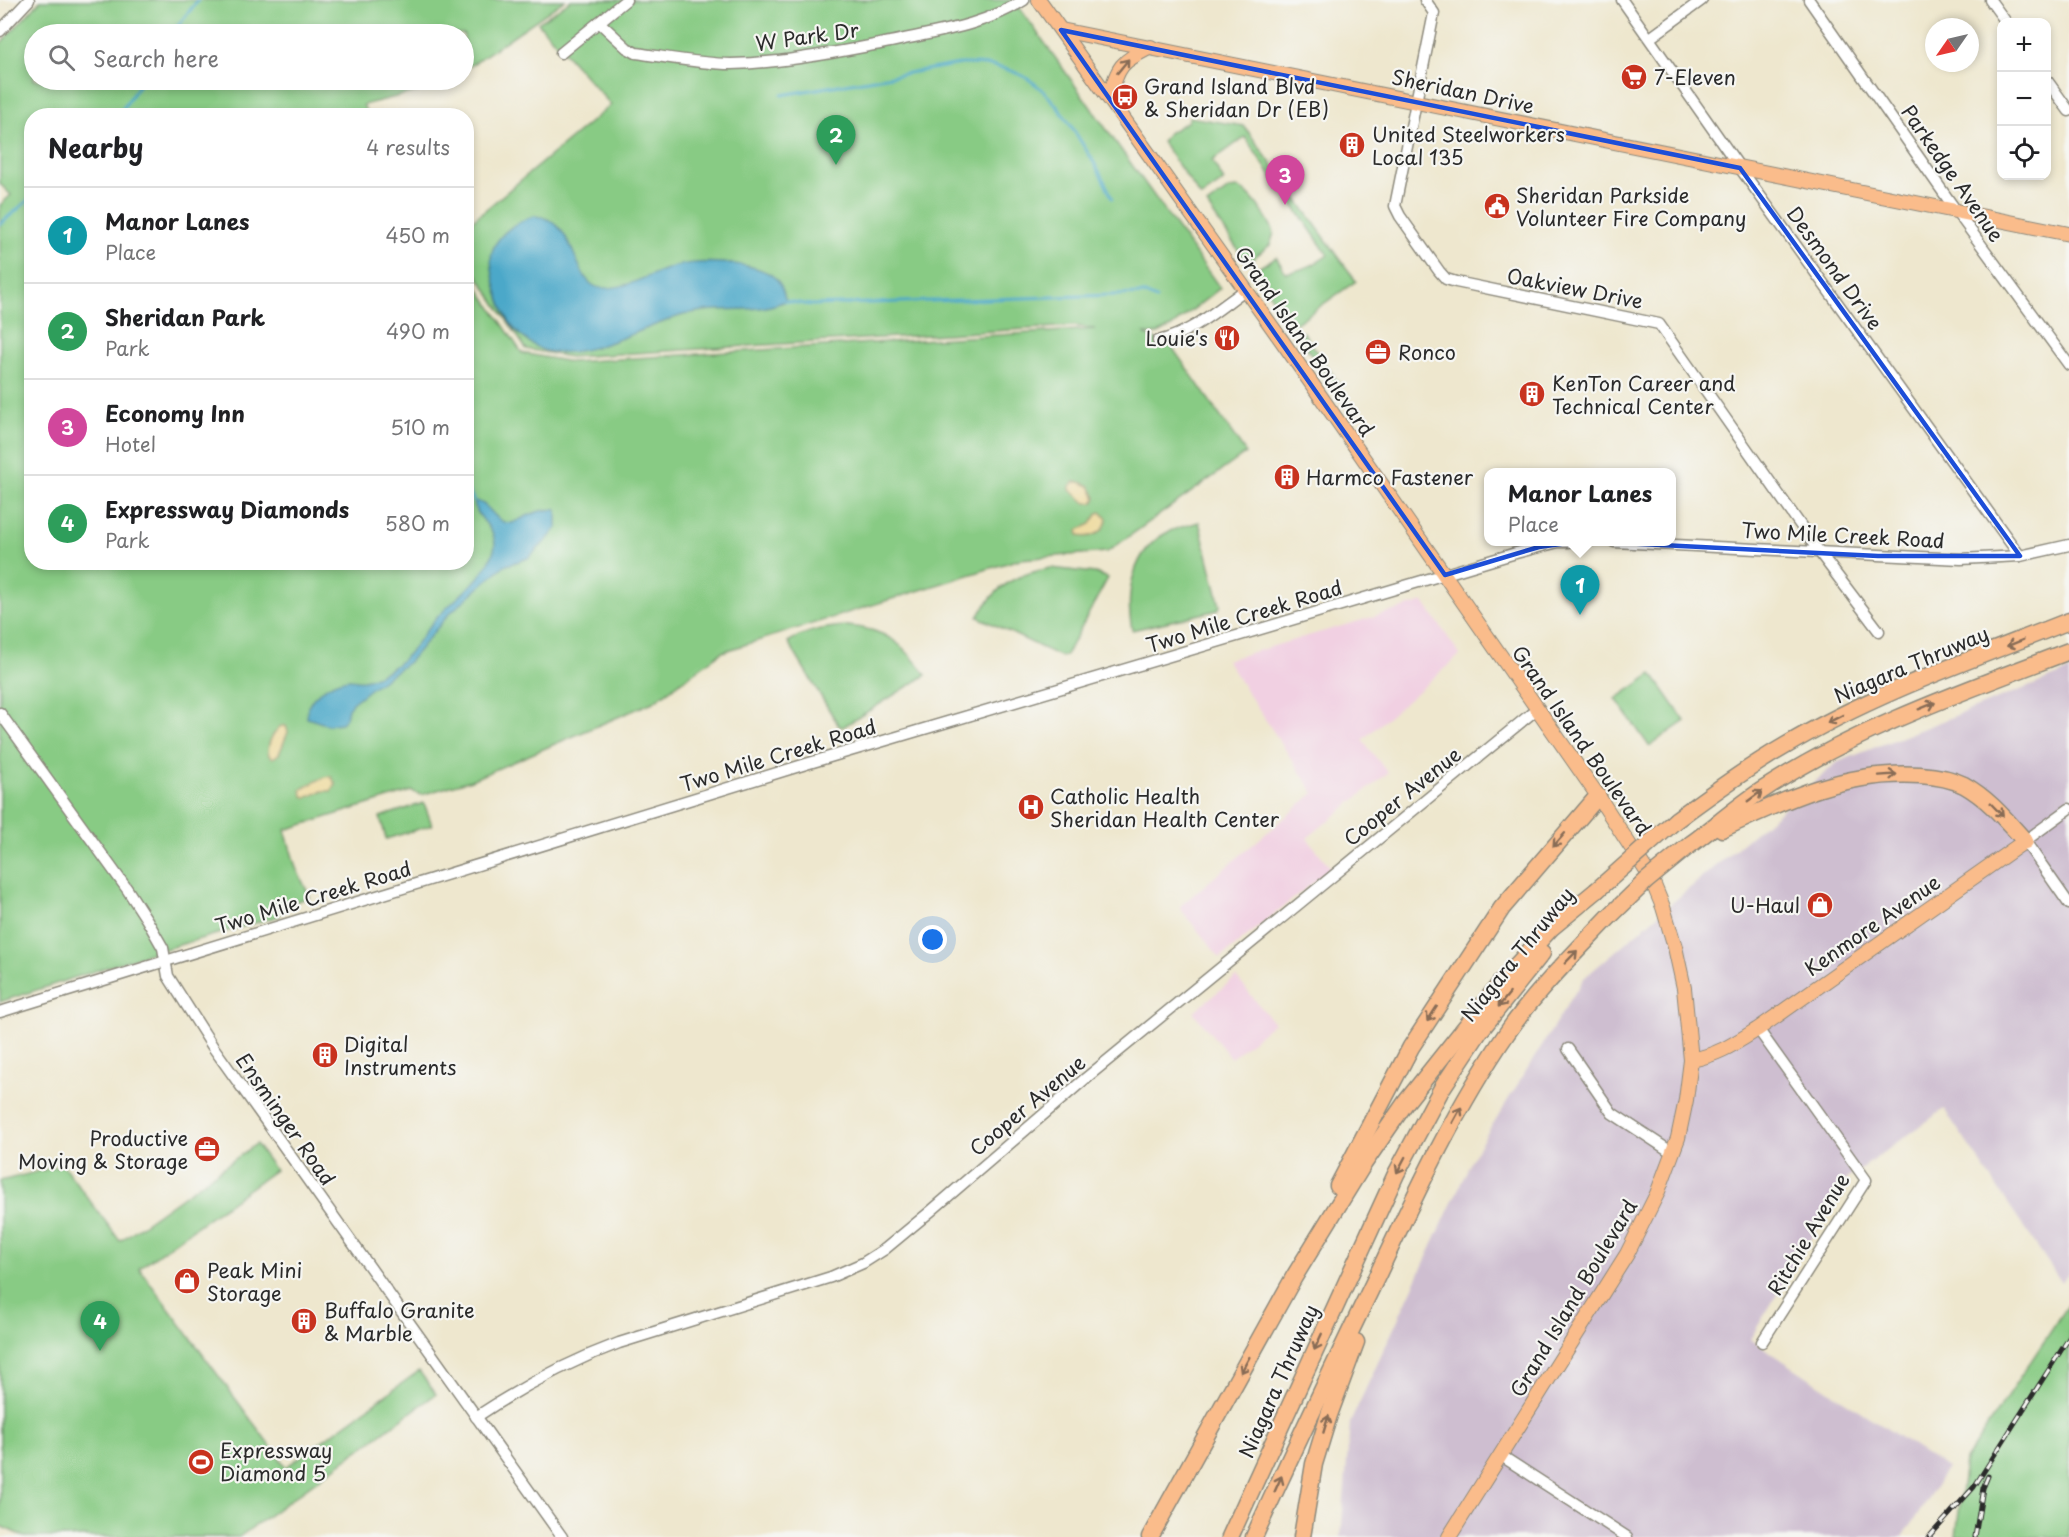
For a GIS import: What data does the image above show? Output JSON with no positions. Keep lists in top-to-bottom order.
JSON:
{
  "streets": {
    "highway": ["Niagara Thruway"],
    "main road": ["Sheridan Drive", "Grand Island Boulevard", "Kenmore Avenue"],
    "street": [
      "W Park Dr",
      "Parkedge Avenue",
      "Desmond Drive",
      "Oakview Drive",
      "Two Mile Creek Road",
      "Cooper Avenue",
      "Ensminger Road",
      "Ritchie Avenue"
    ]
  },
  "crossings": [
    ["Sheridan Drive", "Parkedge Avenue"],
    ["Sheridan Drive", "Desmond Drive"],
    ["Sheridan Drive", "Oakview Drive"],
    ["Sheridan Drive", "Grand Island Boulevard"],
    ["Desmond Drive", "Two Mile Creek Road"],
    ["Oakview Drive", "Two Mile Creek Road"],
    ["Grand Island Boulevard", "Two Mile Creek Road"],
    ["Grand Island Boulevard", "Cooper Avenue"],
    ["Grand Island Boulevard", "Kenmore Avenue"],
    ["Two Mile Creek Road", "Ensminger Road"],
    ["Cooper Avenue", "Ensminger Road"],
    ["Kenmore Avenue", "Ritchie Avenue"]
  ],
  "places": {
    "supermarket": ["7-Eleven"],
    "bus stop": ["Grand Island Blvd & Sheridan Dr (EB)"],
    "building": [
      "United Steelworkers Local 135",
      "KenTon Career and Technical Center",
      "Harmco Fastener",
      "Digital Instruments",
      "Buffalo Granite & Marble"
    ],
    "public building": ["Sheridan Parkside Volunteer Fire Company"],
    "restaurant": ["Louie's"],
    "office": ["Ronco", "Productive Moving & Storage"],
    "hospital": ["Catholic Health Sheridan Health Center"],
    "shop": ["U-Haul", "Peak Mini Storage"],
    "sports": ["Expressway Diamond 5"]
  },
  "north": "bottom left",
  "page": {
    "map_buttons": ["+", "−"],
    "search": "Search here",
    "heading": ["Nearby", "4 results"],
    "pins": [
      "2",
      "3",
      "1",
      "4"
    ],
    "list": [
      {
        "mark": "1",
        "name": "Manor Lanes",
        "note": "Place",
        "value": "450 m"
      },
      {
        "mark": "2",
        "name": "Sheridan Park",
        "note": "Park",
        "value": "490 m"
      },
      {
        "mark": "3",
        "name": "Economy Inn",
        "note": "Hotel",
        "value": "510 m"
      },
      {
        "mark": "4",
        "name": "Expressway Diamonds",
        "note": "Park",
        "value": "580 m"
      }
    ],
    "popup": ["Manor Lanes", "Place"]
  }
}
